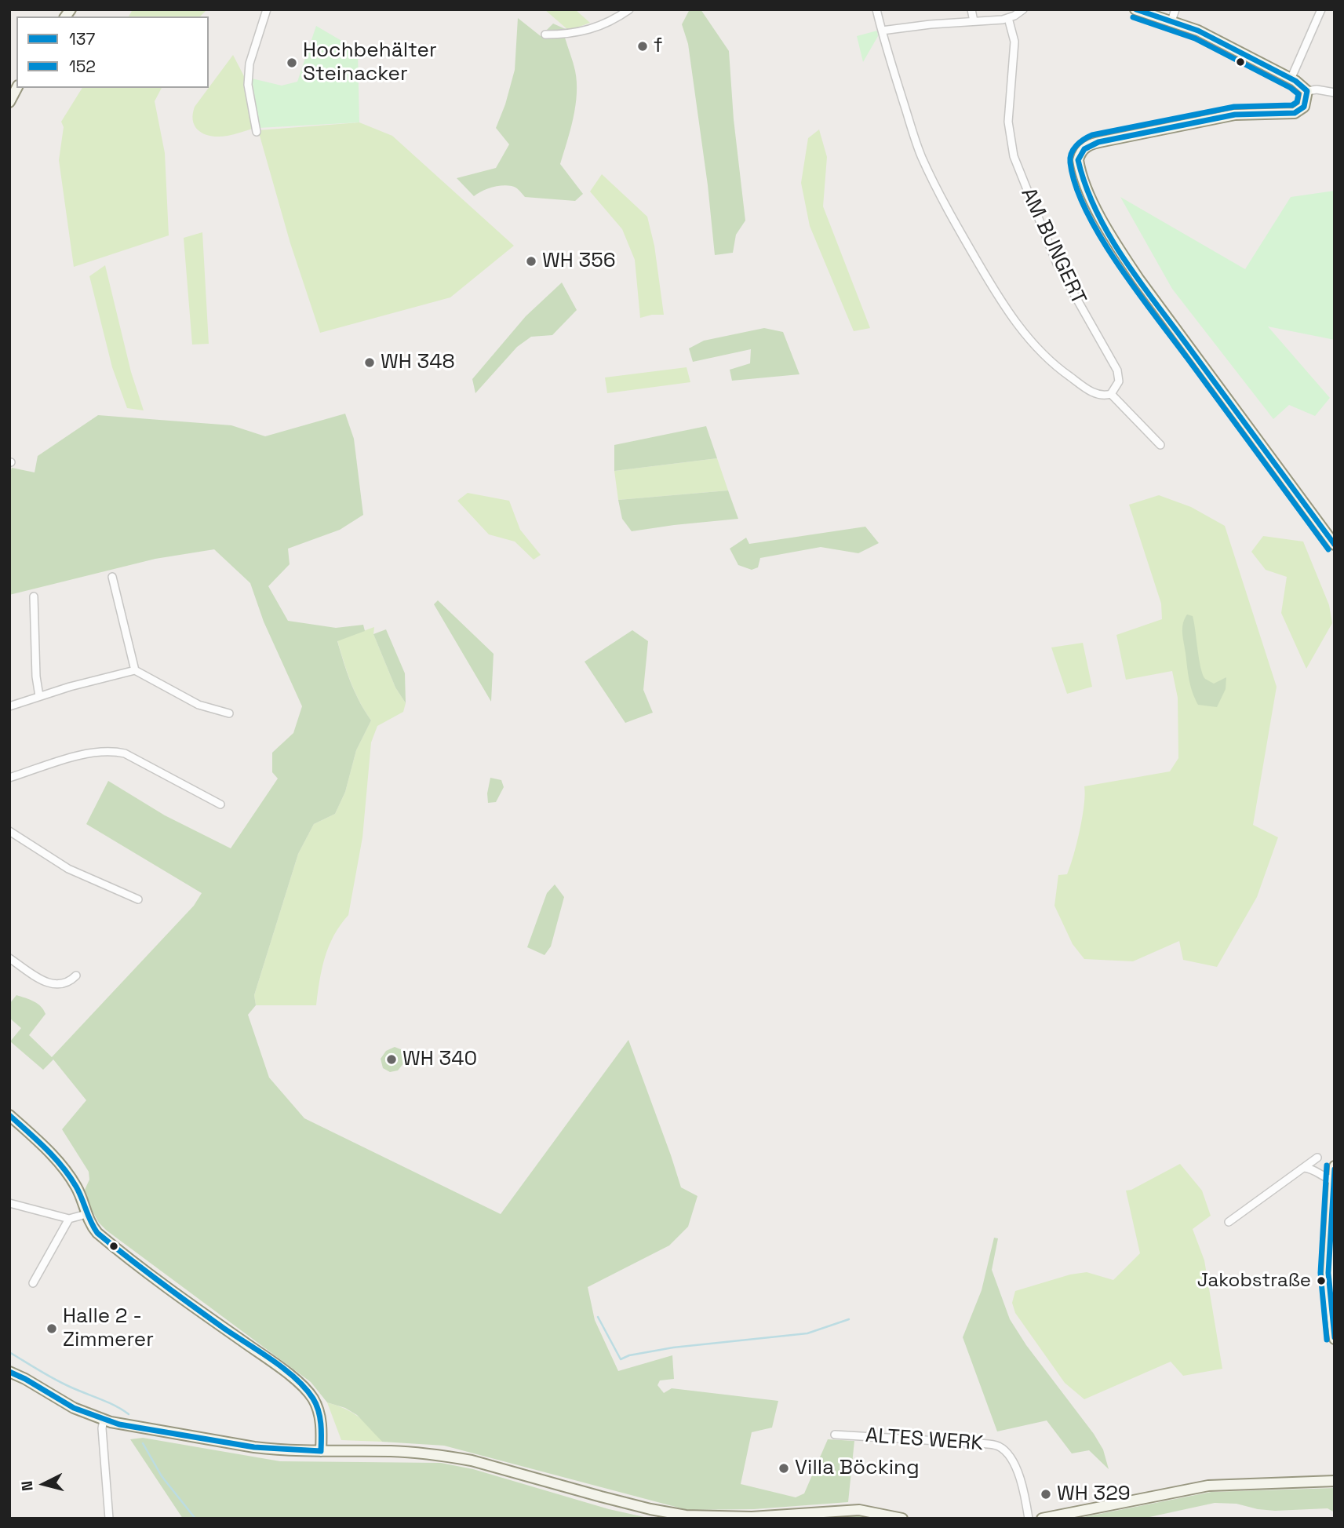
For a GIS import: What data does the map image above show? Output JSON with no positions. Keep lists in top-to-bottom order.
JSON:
{
  "streets": {
    "street": ["AM BUNGERT", "ALTES WERK"]
  },
  "places": [
    "f",
    "Hochbehälter Steinacker",
    "WH 356",
    "WH 348",
    "WH 340",
    "Jakobstraße",
    "Halle 2 - Zimmerer",
    "Villa Böcking",
    "WH 329"
  ],
  "lines": ["transit line 137", "transit line 152"],
  "legend": ["137", "152"],
  "north": "left"
}
